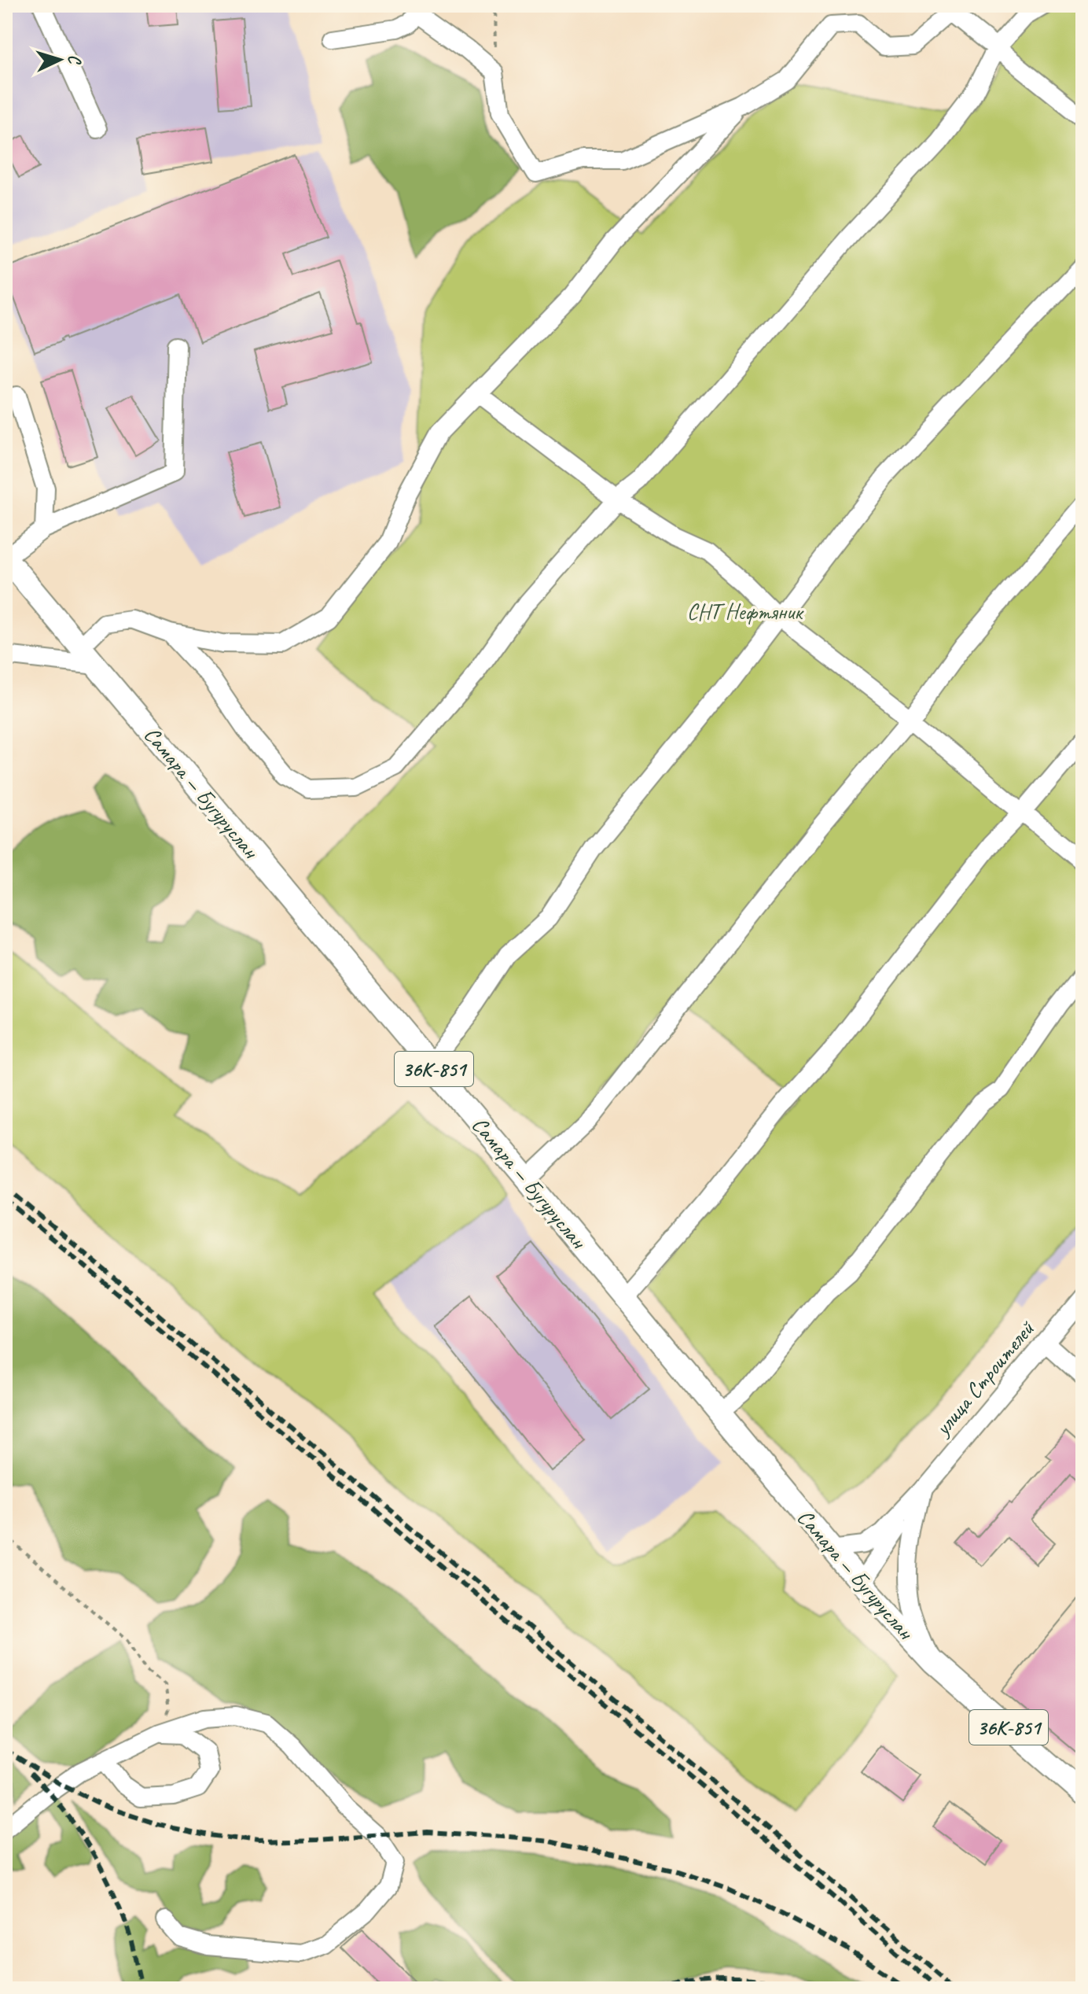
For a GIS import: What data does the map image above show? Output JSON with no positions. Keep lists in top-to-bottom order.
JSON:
{
  "streets": {
    "main road": ["Самара — Бугуруслан", "36К-851"],
    "street": ["улица Строителей"]
  },
  "crossings": [
    ["Самара — Бугуруслан", "36К-851"]
  ],
  "parks": ["СНТ Нефтяник"],
  "north": "right"
}
